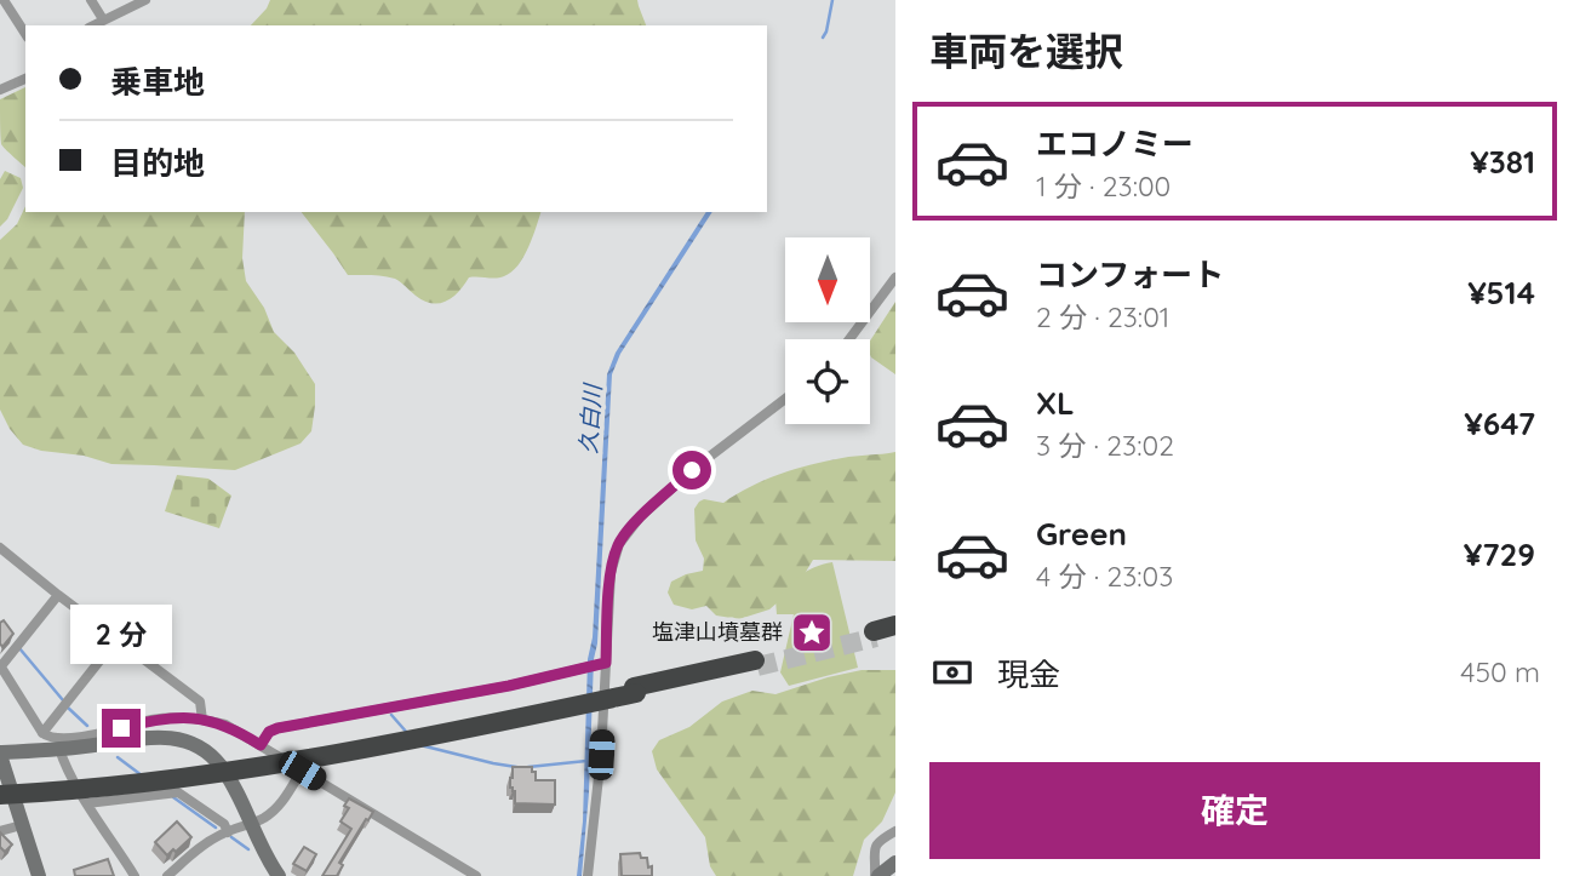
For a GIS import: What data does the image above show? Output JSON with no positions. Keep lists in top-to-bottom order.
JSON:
{
  "water": ["久白川"],
  "places": {
    "place": ["塩津山墳墓群"]
  },
  "north": "bottom",
  "page": {
    "heading": "車両を選択",
    "banner": ["乗車地", "目的地"],
    "list": [
      {
        "name": "エコノミー",
        "note": "1 分 · 23:00",
        "value": "¥381"
      },
      {
        "name": "コンフォート",
        "note": "2 分 · 23:01",
        "value": "¥514"
      },
      {
        "name": "XL",
        "note": "3 分 · 23:02",
        "value": "¥647"
      },
      {
        "name": "Green",
        "note": "4 分 · 23:03",
        "value": "¥729"
      }
    ],
    "bubble": "2 分",
    "pay": ["現金", "450 m"],
    "buttons": "確定"
  }
}
